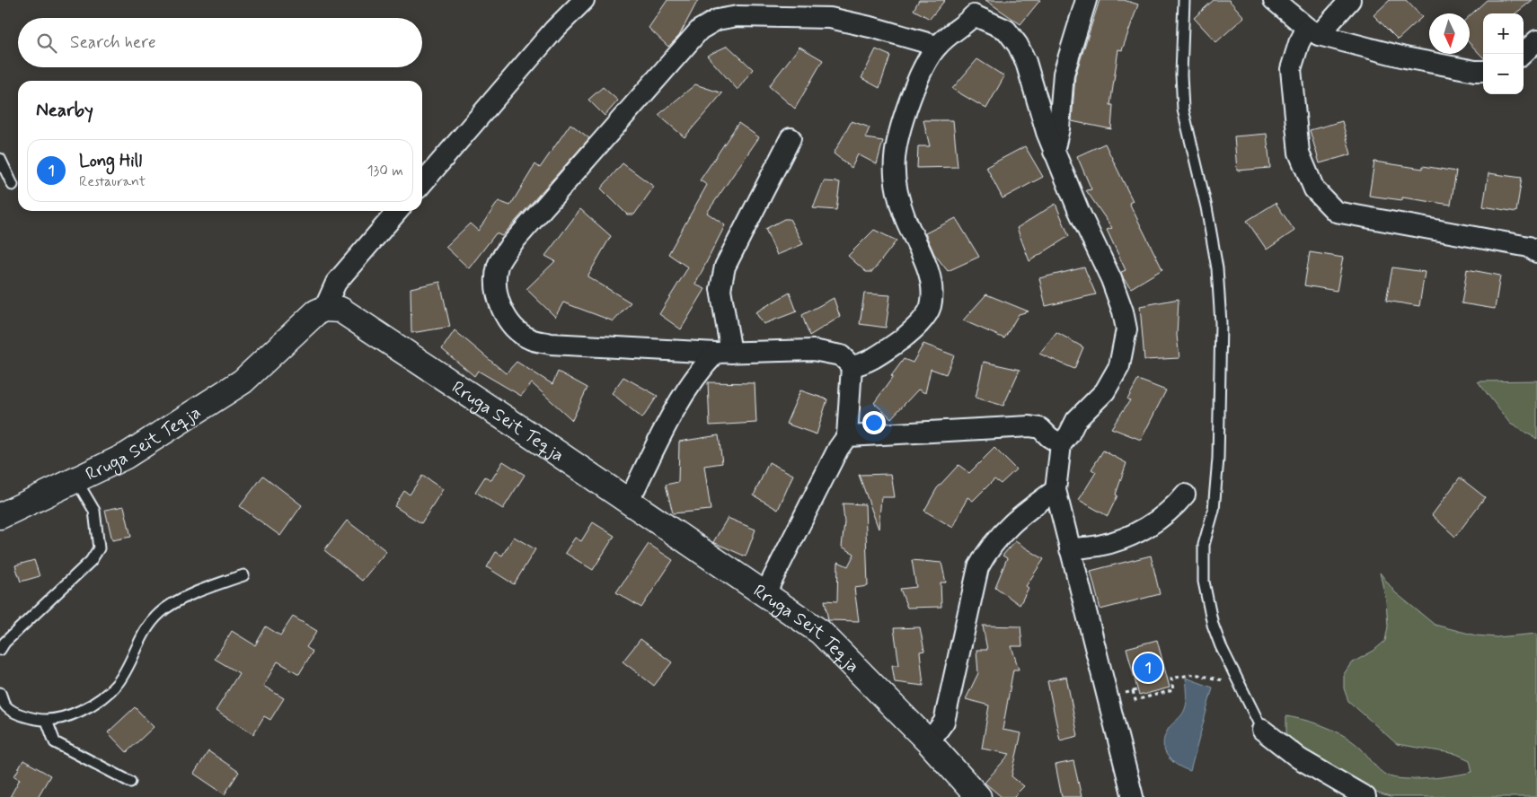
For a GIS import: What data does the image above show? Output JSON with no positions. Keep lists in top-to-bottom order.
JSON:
{
  "streets": {
    "main road": ["Rruga Seit Teqja"]
  },
  "north": "bottom",
  "page": {
    "map_buttons": ["+", "−"],
    "search": "Search here",
    "heading": "Nearby",
    "list": [
      {
        "mark": "1",
        "name": "Long Hill",
        "note": "Restaurant",
        "value": "130 m"
      }
    ],
    "pins": "1"
  }
}
